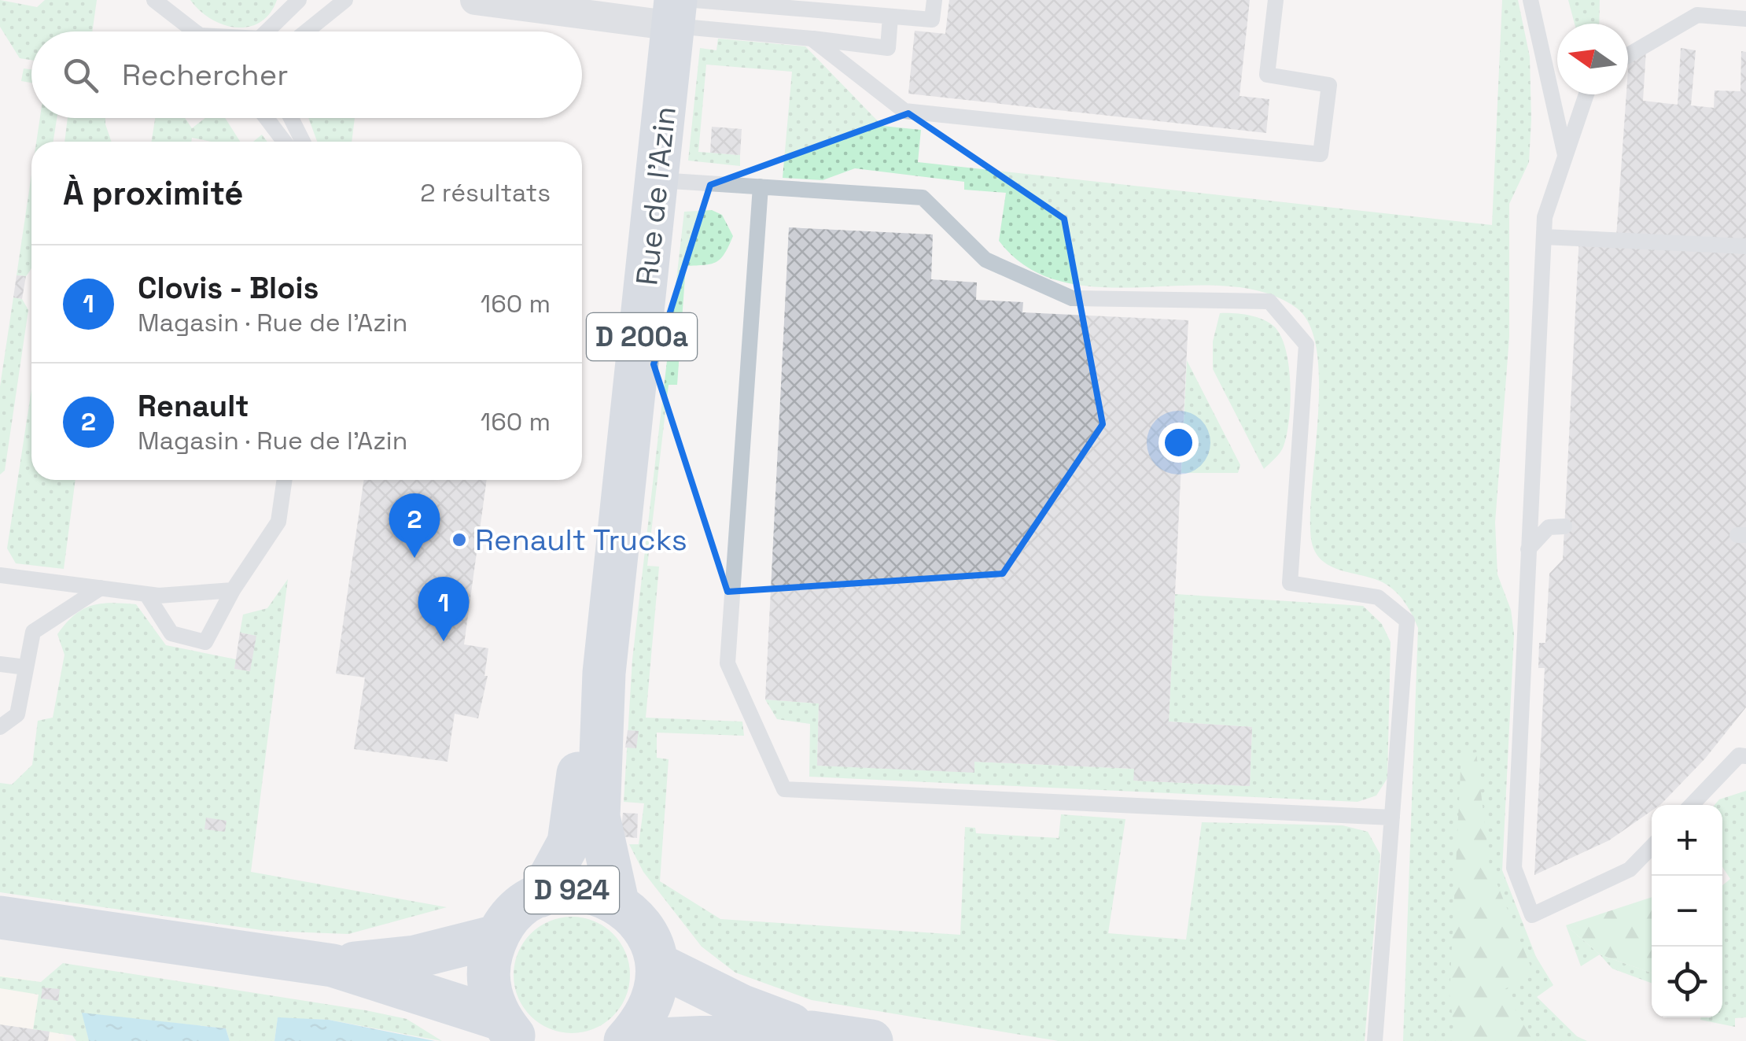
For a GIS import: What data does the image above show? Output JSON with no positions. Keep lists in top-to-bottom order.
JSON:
{
  "streets": {
    "main road": ["Rue de l'Azin", "D 200a", "D 924"]
  },
  "crossings": [
    ["Rue de l'Azin", "D 924"]
  ],
  "places": ["Renault Trucks"],
  "north": "left",
  "page": {
    "search": "Rechercher",
    "heading": ["À proximité", "2 résultats"],
    "list": [
      {
        "mark": "1",
        "name": "Clovis - Blois",
        "note": "Magasin · Rue de l'Azin",
        "value": "160 m"
      },
      {
        "mark": "2",
        "name": "Renault",
        "note": "Magasin · Rue de l'Azin",
        "value": "160 m"
      }
    ],
    "pins": ["2", "1"],
    "map_buttons": ["+", "−"]
  }
}
